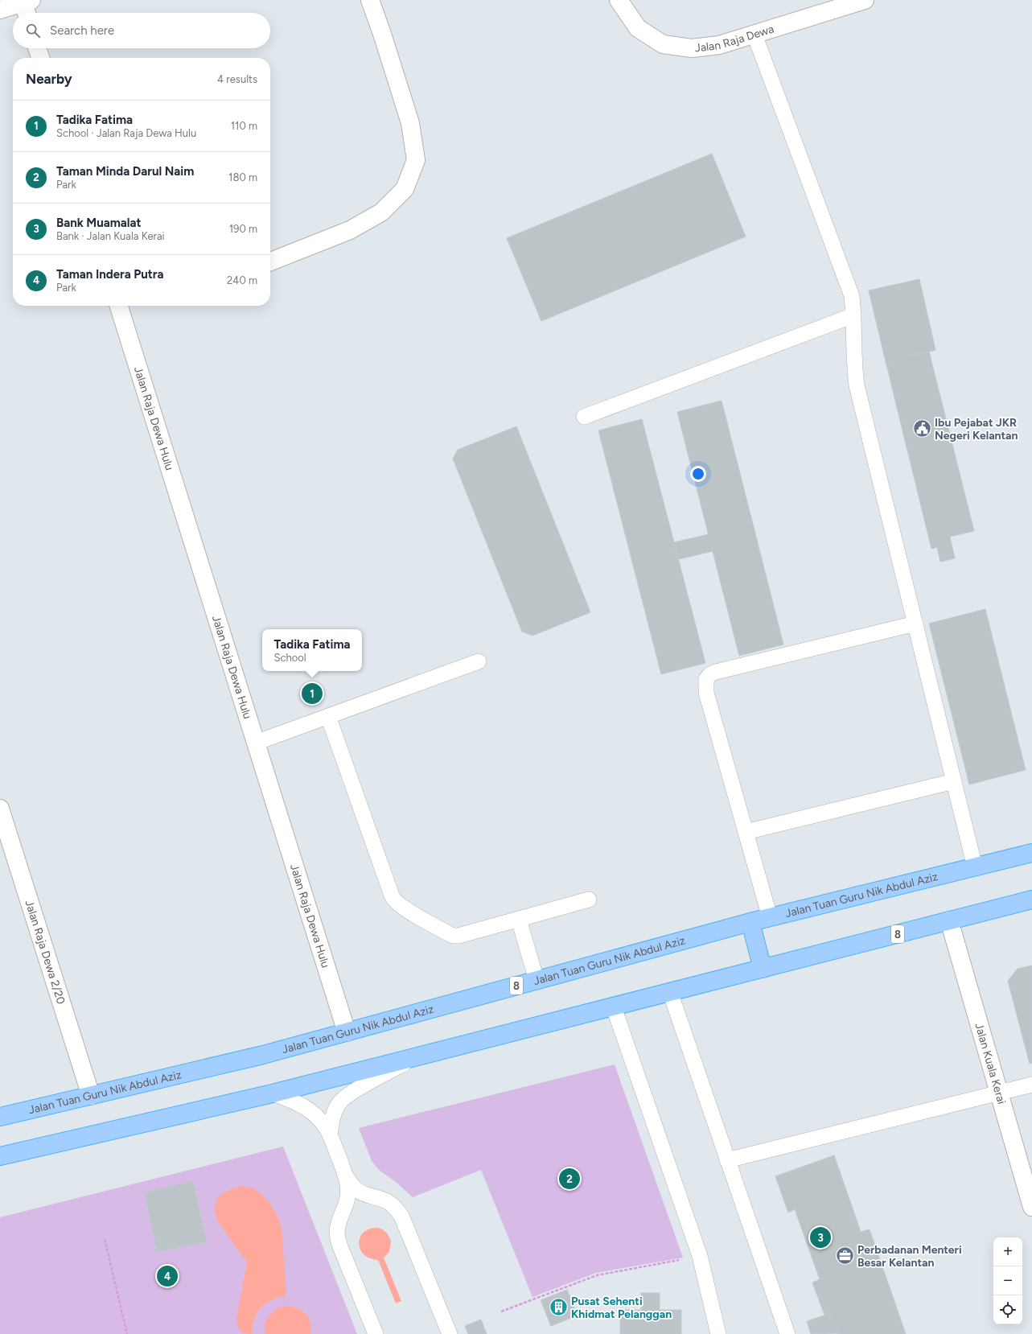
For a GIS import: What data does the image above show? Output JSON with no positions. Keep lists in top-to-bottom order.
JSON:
{
  "streets": {
    "main road": ["Jalan Tuan Guru Nik Abdul Aziz", "8"],
    "street": [
      "Jalan Raja Dewa",
      "Jalan Raja Dewa Hulu",
      "Jalan Raja Dewa 2/20",
      "Jalan Kuala Kerai"
    ]
  },
  "crossings": [
    ["Jalan Raja Dewa Hulu", "Jalan Tuan Guru Nik Abdul Aziz"],
    ["Jalan Tuan Guru Nik Abdul Aziz", "Jalan Raja Dewa 2/20"],
    ["8", "Jalan Kuala Kerai"]
  ],
  "places": {
    "public building": ["Ibu Pejabat JKR Negeri Kelantan"],
    "office": ["Perbadanan Menteri Besar Kelantan"],
    "building": ["Pusat Sehenti Khidmat Pelanggan"]
  },
  "page": {
    "search": "Search here",
    "heading": ["Nearby", "4 results"],
    "list": [
      {
        "mark": "1",
        "name": "Tadika Fatima",
        "note": "School · Jalan Raja Dewa Hulu",
        "value": "110 m"
      },
      {
        "mark": "2",
        "name": "Taman Minda Darul Naim",
        "note": "Park",
        "value": "180 m"
      },
      {
        "mark": "3",
        "name": "Bank Muamalat",
        "note": "Bank · Jalan Kuala Kerai",
        "value": "190 m"
      },
      {
        "mark": "4",
        "name": "Taman Indera Putra",
        "note": "Park",
        "value": "240 m"
      }
    ],
    "popup": ["Tadika Fatima", "School"],
    "pins": [
      "1",
      "2",
      "3",
      "4"
    ],
    "map_buttons": ["+", "−"]
  }
}
